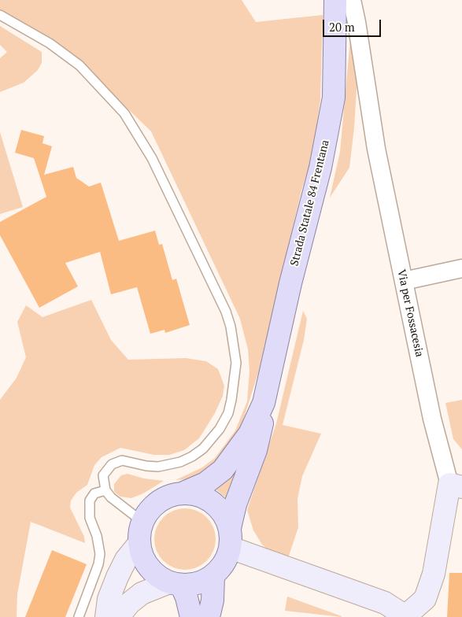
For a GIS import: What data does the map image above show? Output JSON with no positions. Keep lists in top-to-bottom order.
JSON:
{
  "streets": {
    "main road": ["Strada Statale 84 Frentana"],
    "street": ["Via per Fossacesia"]
  },
  "crossings": [
    ["Strada Statale 84 Frentana", "Via per Fossacesia"]
  ],
  "scale_bar": "20 m"
}
